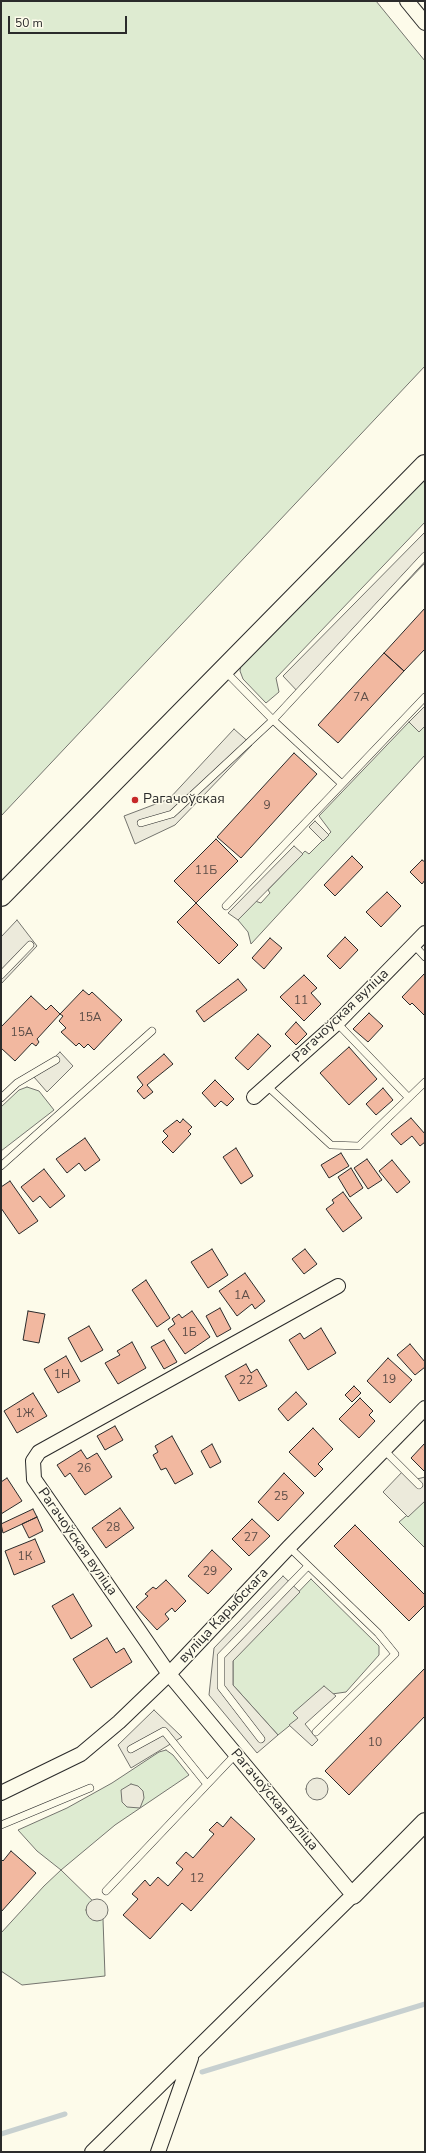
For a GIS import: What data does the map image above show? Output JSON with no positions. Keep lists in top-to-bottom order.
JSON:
{
  "streets": {
    "street": ["Рагачоўская вуліца", "вуліца Карыбскага"]
  },
  "crossings": [
    ["Рагачоўская вуліца", "вуліца Карыбскага"]
  ],
  "places": ["Рагачоўская"],
  "house_numbers": [
    "7А",
    "9",
    "11Б",
    "11",
    "15А",
    "15А",
    "1А",
    "1Б",
    "1Н",
    "19",
    "22",
    "1Ж",
    "26",
    "25",
    "28",
    "27",
    "1К",
    "29",
    "10",
    "12"
  ],
  "scale_bar": "50 m"
}
